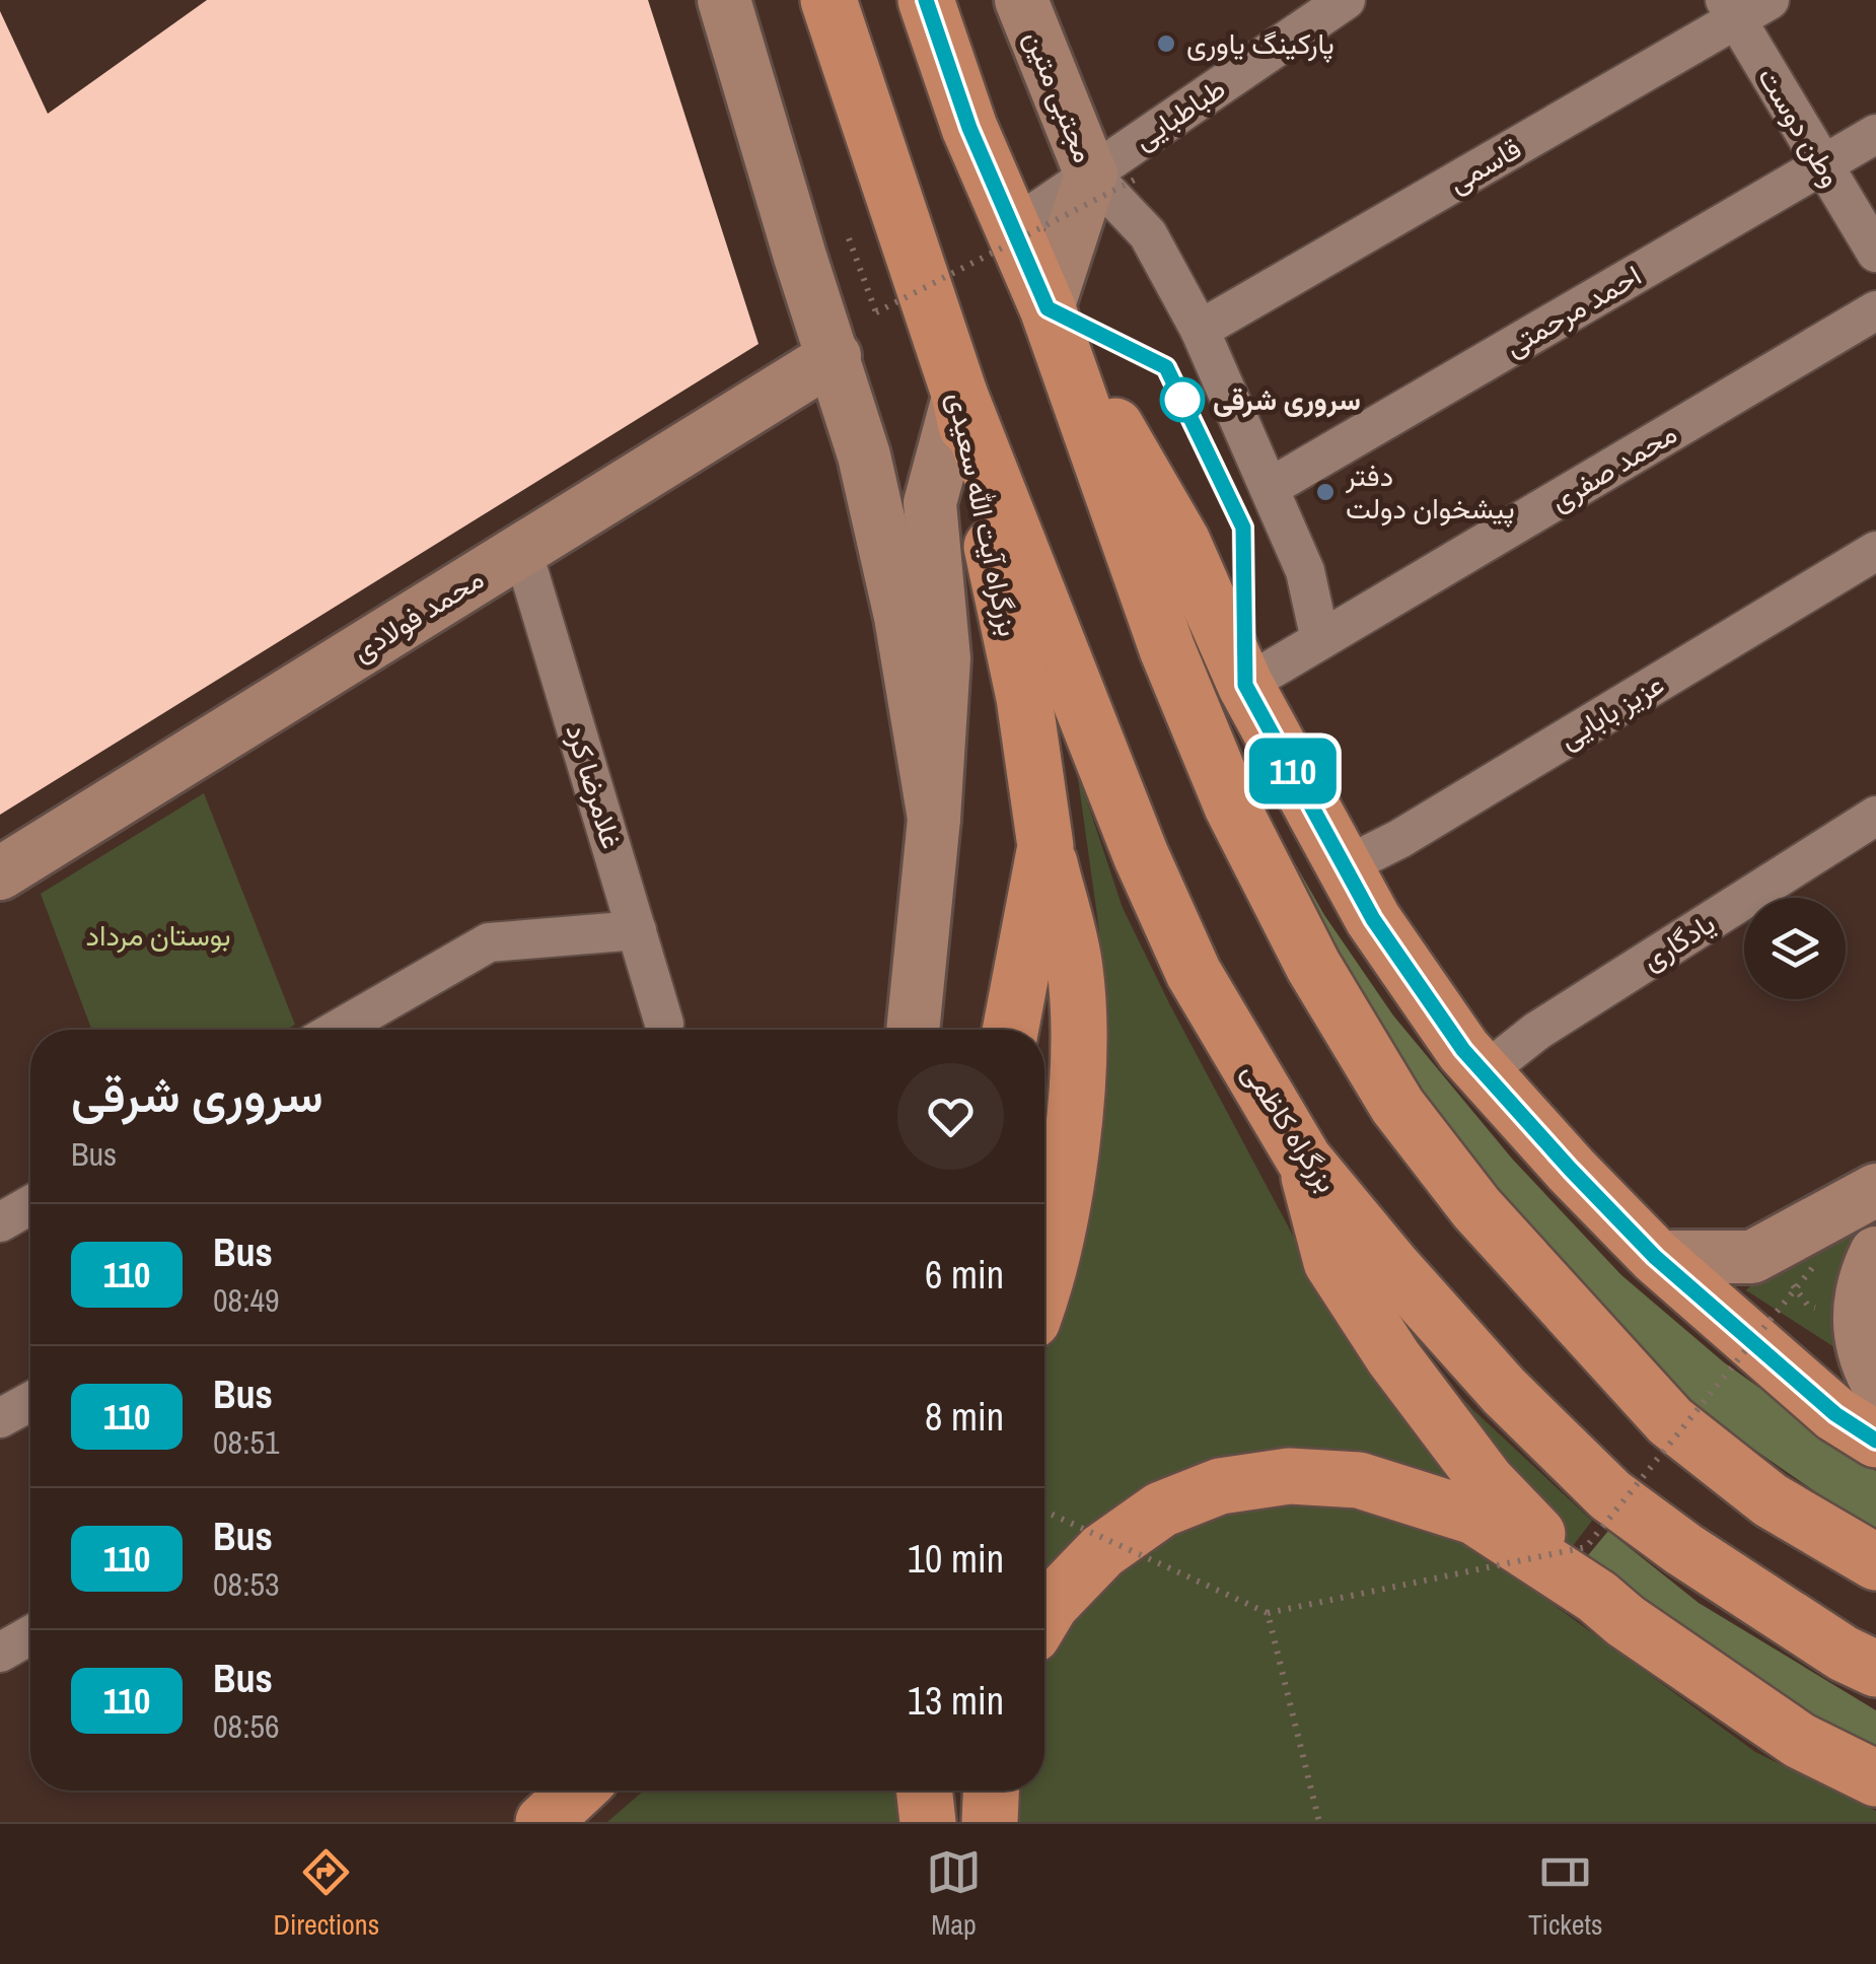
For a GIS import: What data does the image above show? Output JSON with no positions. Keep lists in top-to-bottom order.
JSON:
{
  "streets": {
    "highway": ["بزرگراه آیت الله سعیدی", "بزرگراه کاظمی"],
    "street": [
      "مجتبی متین",
      "طباطبایی",
      "وطن دوست",
      "قاسمی",
      "احمد مرحمتی",
      "محمد صفری",
      "محمد فولادی",
      "عزیز بابایی",
      "غلامرضا کرد",
      "یادگاری"
    ]
  },
  "crossings": [
    ["مجتبی متین", "طباطبایی"],
    ["وطن دوست", "قاسمی"],
    ["وطن دوست", "احمد مرحمتی"],
    ["بزرگراه آیت الله سعیدی", "بزرگراه کاظمی"],
    ["محمد فولادی", "غلامرضا کرد"]
  ],
  "parks": ["بوستان مرداد"],
  "places": ["پارکینگ یاوری", "سروری شرقی", "دفتر پیشخوان دولت"],
  "lines": ["bus line 110"],
  "page": {
    "on_map": "110",
    "heading": ["سروری شرقی", "Bus"],
    "list": [
      {
        "mark": "110",
        "name": "Bus",
        "note": "08:49",
        "value": "6 min"
      },
      {
        "mark": "110",
        "name": "Bus",
        "note": "08:51",
        "value": "8 min"
      },
      {
        "mark": "110",
        "name": "Bus",
        "note": "08:53",
        "value": "10 min"
      },
      {
        "mark": "110",
        "name": "Bus",
        "note": "08:56",
        "value": "13 min"
      }
    ],
    "tabs": ["Directions", "Map", "Tickets"]
  }
}
